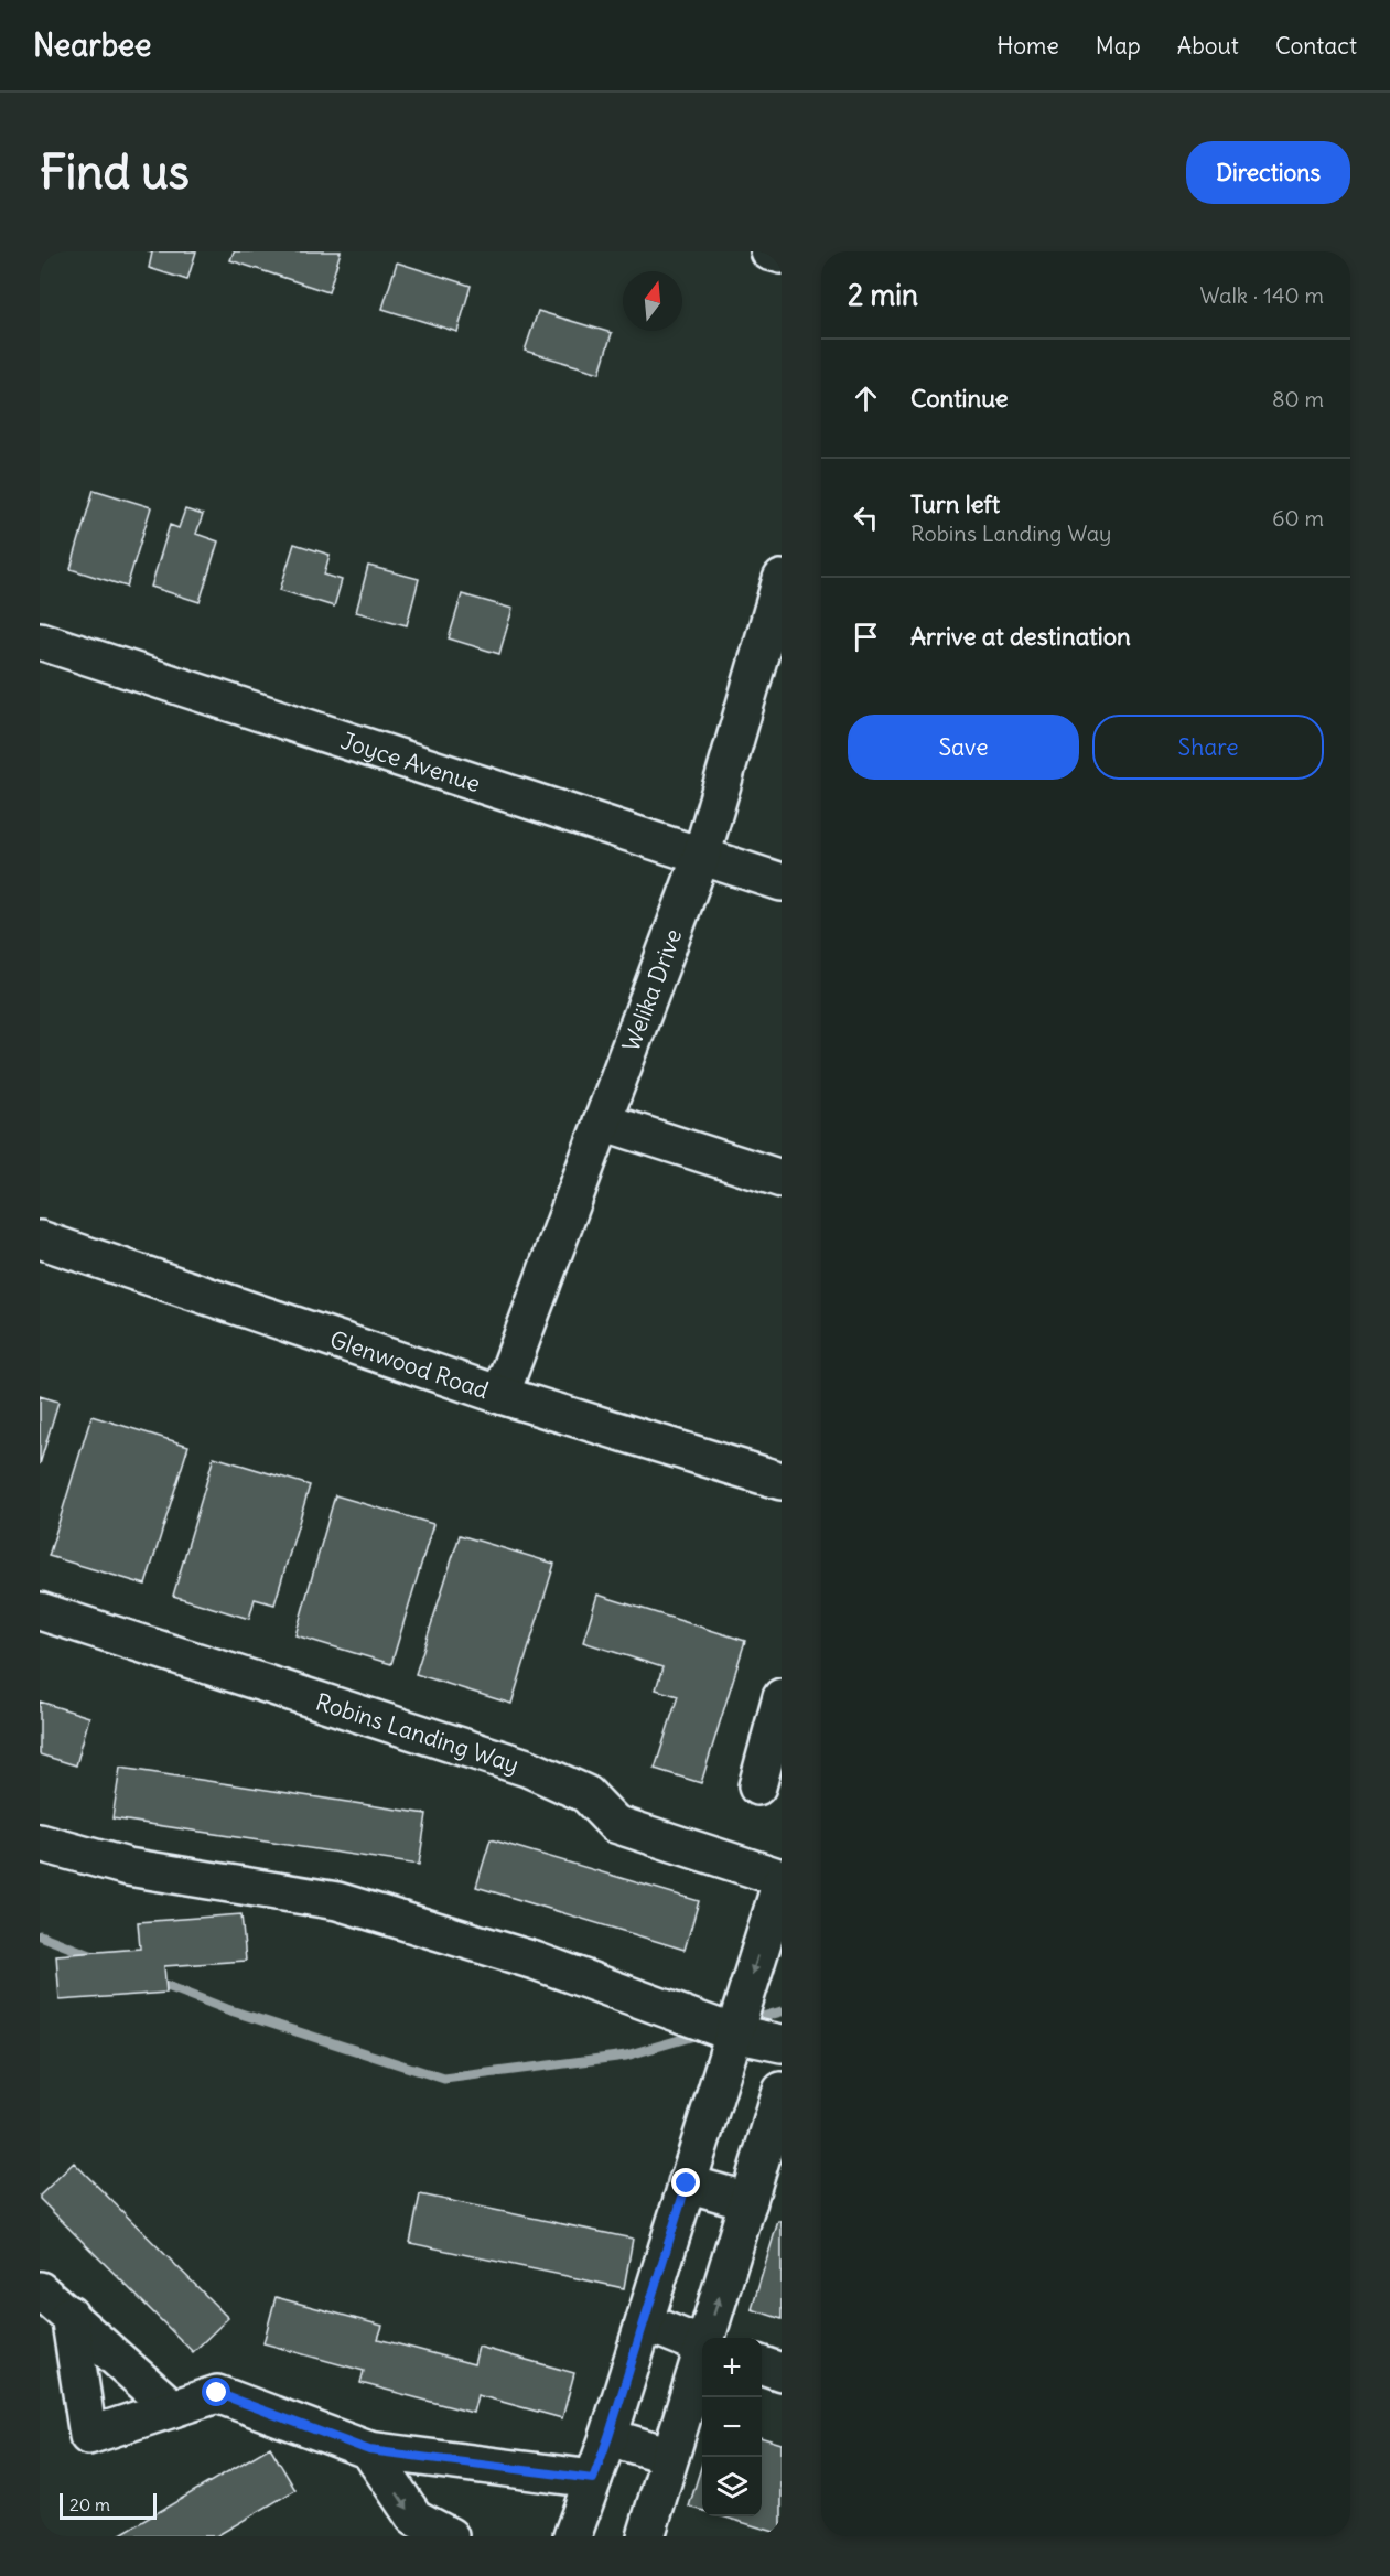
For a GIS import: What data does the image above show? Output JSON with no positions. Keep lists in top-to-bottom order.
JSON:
{
  "streets": {
    "street": [
      "Joyce Avenue",
      "Welika Drive",
      "Glenwood Road",
      "Robins Landing Way"
    ]
  },
  "crossings": [
    ["Joyce Avenue", "Welika Drive"],
    ["Welika Drive", "Glenwood Road"]
  ],
  "scale_bar": "20 m",
  "north": "top",
  "page": {
    "header": "Nearbee",
    "nav": [
      "Home",
      "Map",
      "About",
      "Contact"
    ],
    "buttons": [
      "Directions",
      ["Save", "Share"]
    ],
    "title": "Find us",
    "heading": ["2 min", "Walk · 140 m"],
    "list": [
      ["Continue", "80 m"],
      ["Turn left", "Robins Landing Way", "60 m"],
      "Arrive at destination"
    ],
    "map_buttons": ["+", "−"],
    "scale": "20 m"
  }
}
